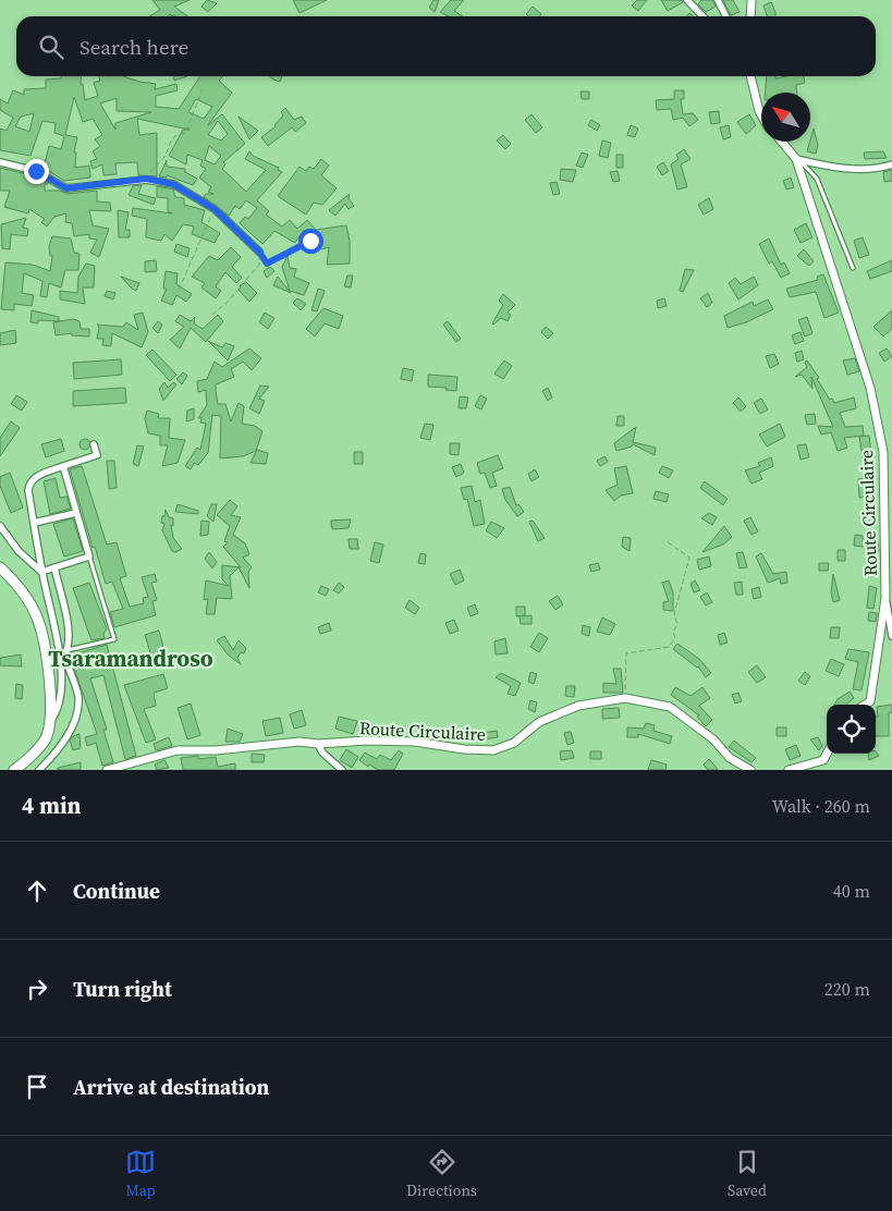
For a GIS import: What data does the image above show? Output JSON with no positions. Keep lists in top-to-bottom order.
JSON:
{
  "streets": {
    "street": ["Route Circulaire"]
  },
  "districts": ["Tsaramandroso"],
  "north": "top left",
  "page": {
    "search": "Search here",
    "heading": ["4 min", "Walk · 260 m"],
    "list": [
      ["Continue", "40 m"],
      ["Turn right", "220 m"],
      "Arrive at destination"
    ],
    "nav": ["Map", "Directions", "Saved"]
  }
}
